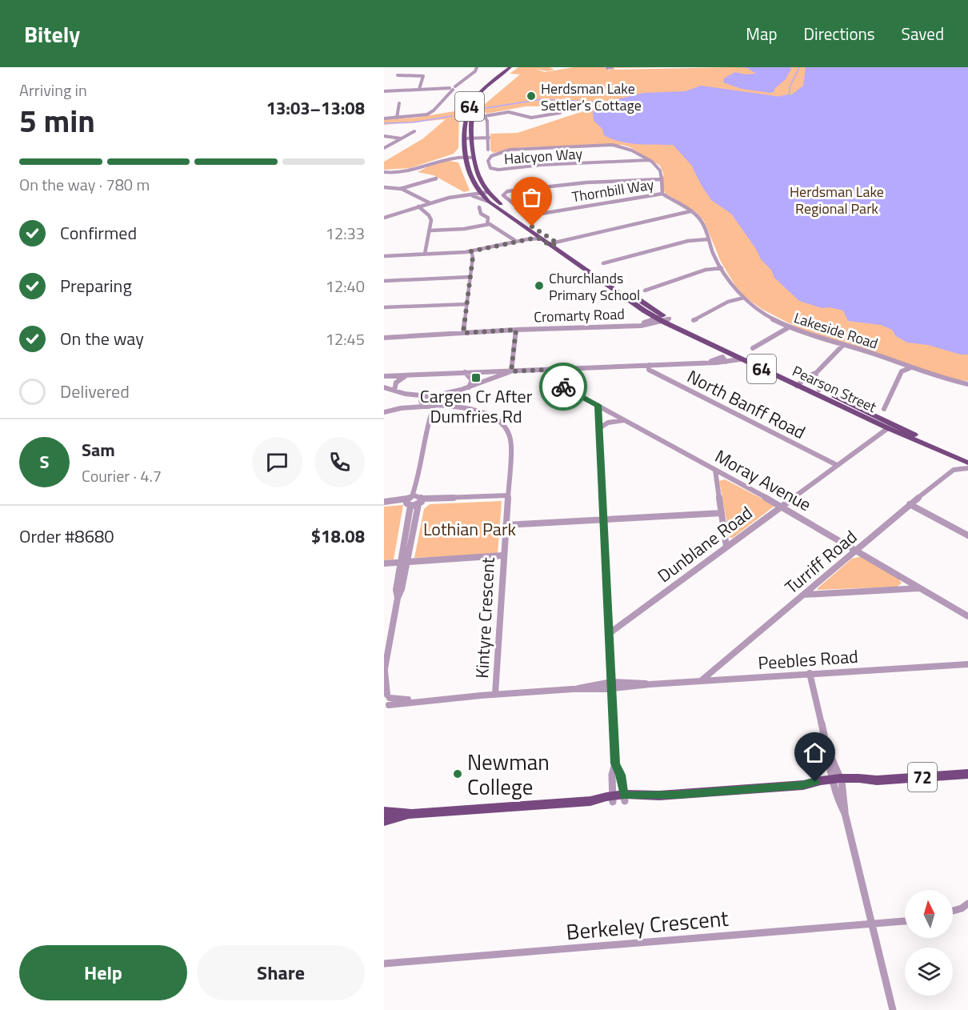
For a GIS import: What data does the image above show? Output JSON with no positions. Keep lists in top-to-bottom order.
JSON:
{
  "streets": {
    "main road": ["64", "Pearson Street", "72"],
    "street": [
      "Halcyon Way",
      "Thornbill Way",
      "Cromarty Road",
      "Lakeside Road",
      "North Banff Road",
      "Moray Avenue",
      "Dunblane Road",
      "Turriff Road",
      "Kintyre Crescent",
      "Peebles Road",
      "Berkeley Crescent"
    ]
  },
  "crossings": [
    ["Thornbill Way", "Lakeside Road"],
    ["Cromarty Road", "Pearson Street"],
    ["Pearson Street", "Dunblane Road"],
    ["North Banff Road", "Dunblane Road"],
    ["Moray Avenue", "Dunblane Road"],
    ["Moray Avenue", "Turriff Road"],
    ["Turriff Road", "Peebles Road"],
    ["Kintyre Crescent", "Peebles Road"]
  ],
  "parks": ["Herdsman Lake Regional Park", "Lothian Park"],
  "places": {
    "other": ["Herdsman Lake Settler’s Cottage", "Churchlands Primary School", "Newman College"],
    "transit": ["Cargen Cr After Dumfries Rd"]
  },
  "north": "top",
  "page": {
    "header": "Bitely",
    "nav": ["Map", "Directions", "Saved"],
    "heading": ["5 min", "Arriving in", "13:03–13:08"],
    "panel": [
      "Sam",
      "Courier · 4.7",
      "Order #8680",
      "$18.08"
    ],
    "bar": "On the way · 780 m",
    "list": [
      ["Confirmed", "12:33"],
      ["Preparing", "12:40"],
      ["On the way", "12:45"],
      "Delivered"
    ],
    "round": "S",
    "buttons": ["Help", "Share"]
  }
}
